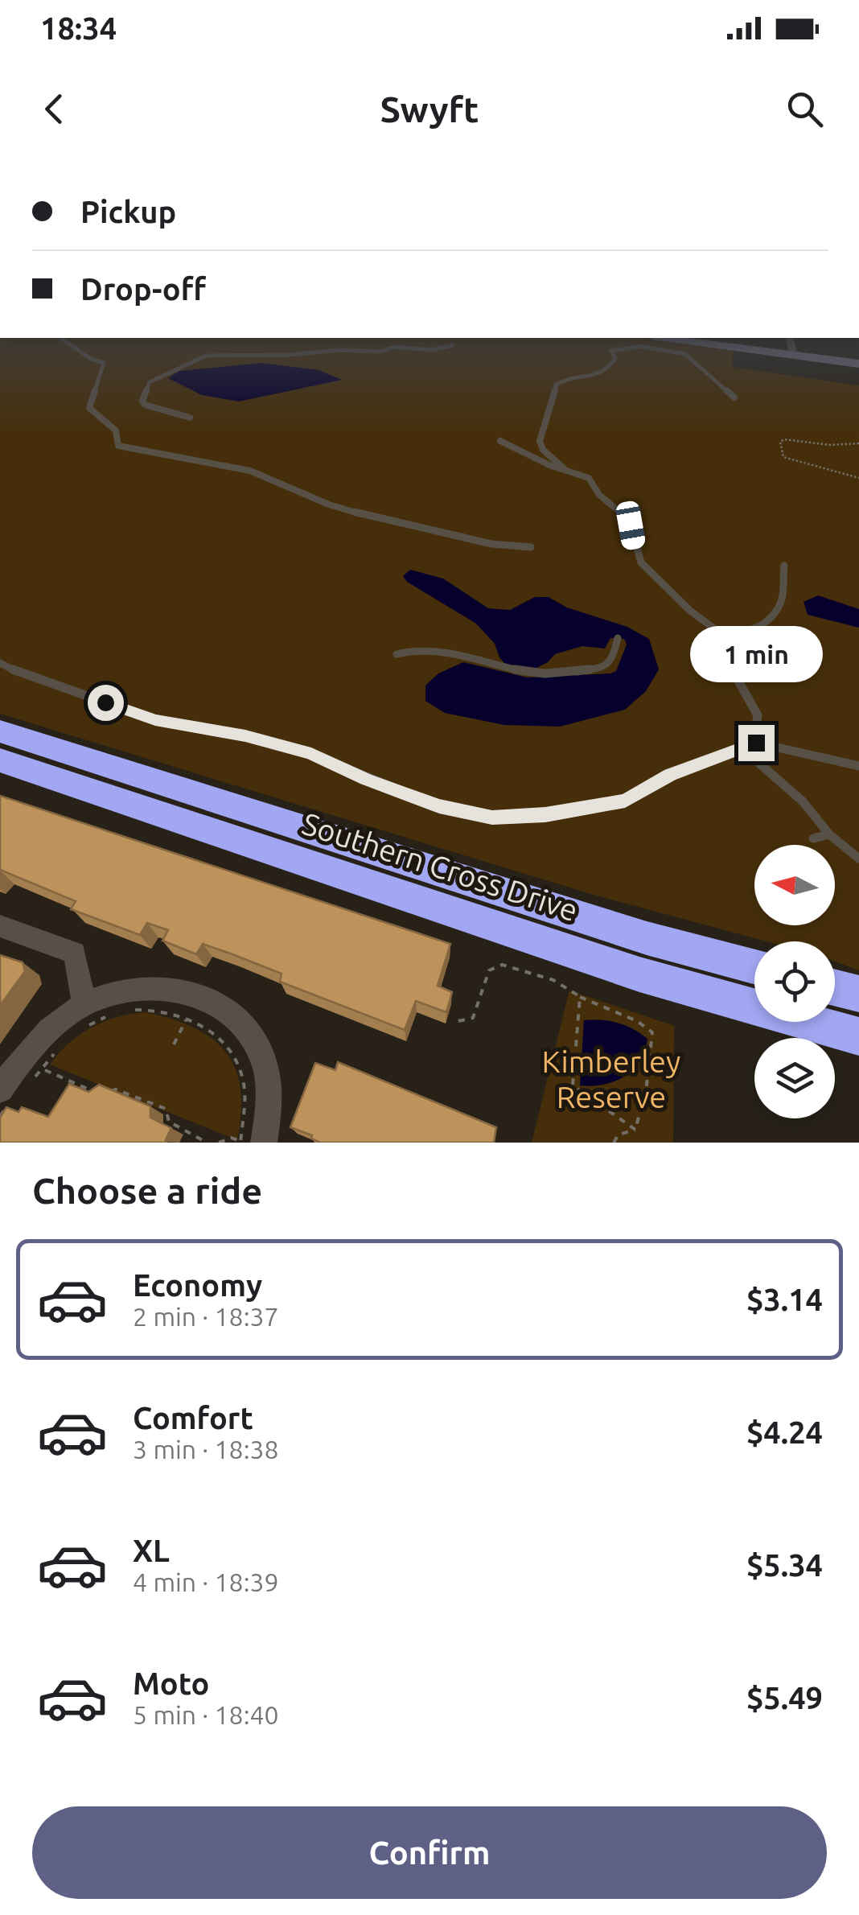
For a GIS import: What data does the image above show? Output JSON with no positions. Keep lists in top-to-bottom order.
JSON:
{
  "streets": {
    "highway": ["Southern Cross Drive"]
  },
  "parks": ["Kimberley Reserve"],
  "north": "left",
  "page": {
    "status": "18:34",
    "header": "Swyft",
    "banner": ["Pickup", "Drop-off"],
    "bubble": "1 min",
    "heading": "Choose a ride",
    "list": [
      {
        "name": "Economy",
        "note": "2 min · 18:37",
        "value": "$3.14"
      },
      {
        "name": "Comfort",
        "note": "3 min · 18:38",
        "value": "$4.24"
      },
      {
        "name": "XL",
        "note": "4 min · 18:39",
        "value": "$5.34"
      },
      {
        "name": "Moto",
        "note": "5 min · 18:40",
        "value": "$5.49"
      }
    ],
    "buttons": "Confirm"
  }
}
